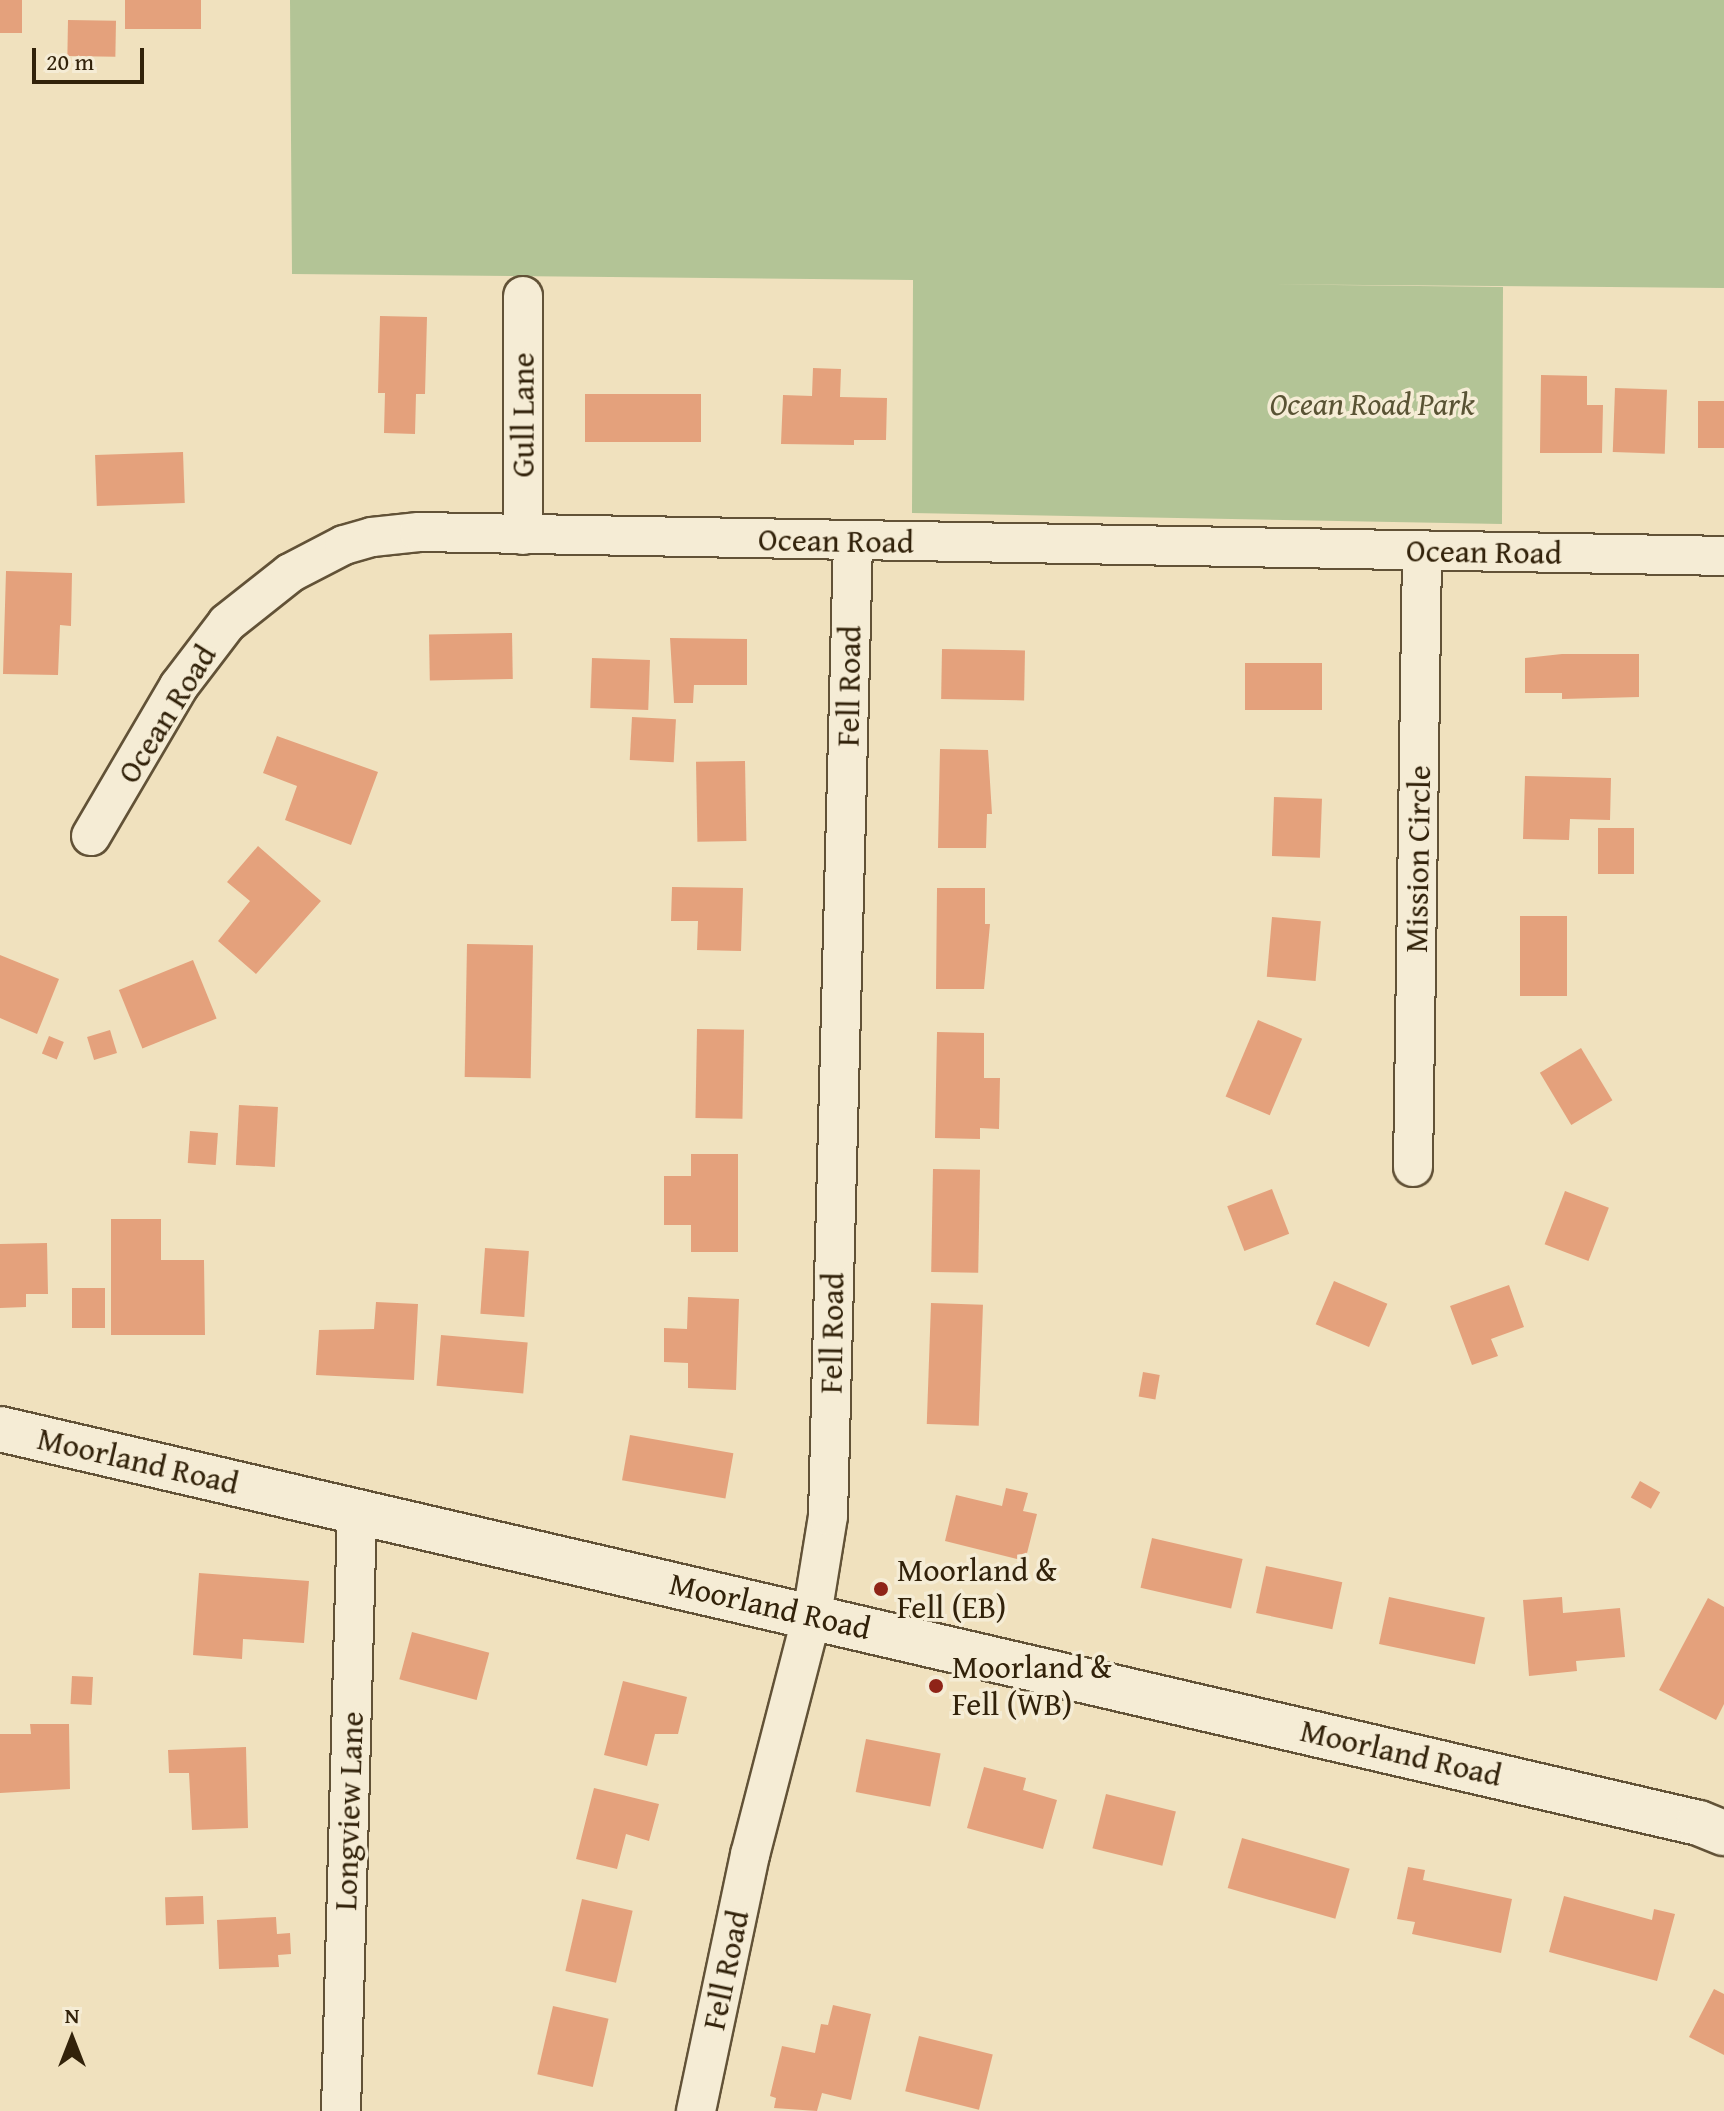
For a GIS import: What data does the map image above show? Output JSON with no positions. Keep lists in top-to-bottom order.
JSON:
{
  "streets": {
    "street": [
      "Gull Lane",
      "Ocean Road",
      "Fell Road",
      "Mission Circle",
      "Moorland Road",
      "Longview Lane"
    ]
  },
  "crossings": [
    ["Gull Lane", "Ocean Road"],
    ["Ocean Road", "Fell Road"],
    ["Ocean Road", "Mission Circle"],
    ["Fell Road", "Moorland Road"],
    ["Moorland Road", "Longview Lane"]
  ],
  "parks": ["Ocean Road Park"],
  "places": ["Moorland & Fell (EB)", "Moorland & Fell (WB)"],
  "scale_bar": "20 m",
  "north": "top"
}
